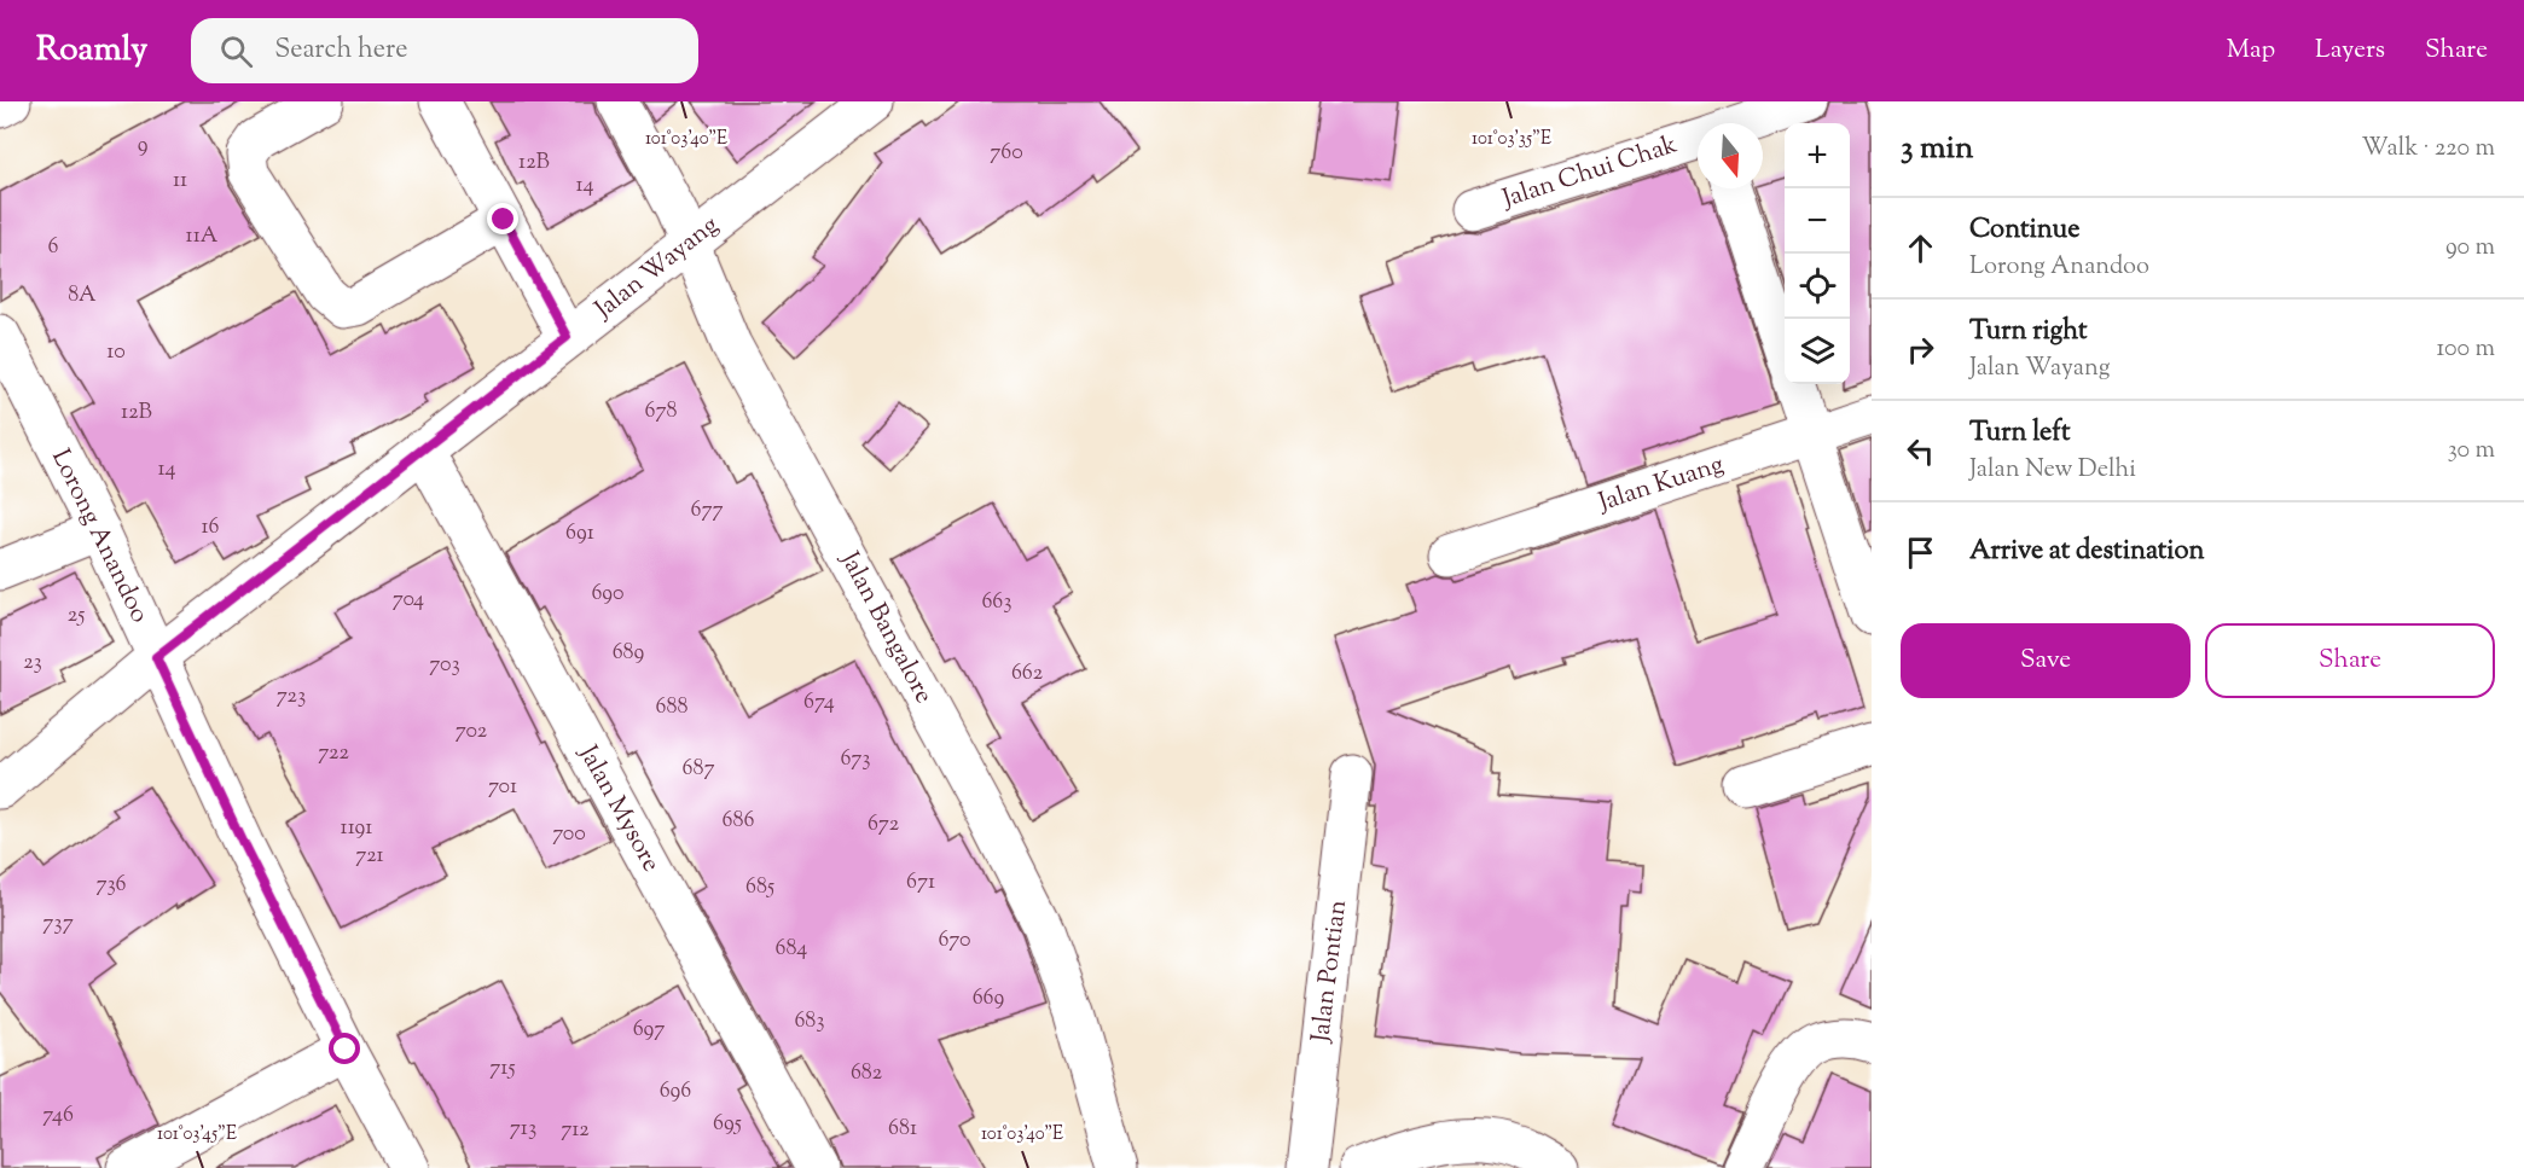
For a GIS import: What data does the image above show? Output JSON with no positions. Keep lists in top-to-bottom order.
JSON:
{
  "streets": {
    "street": [
      "Jalan Chui Chak",
      "Jalan Wayang",
      "Jalan Kuang",
      "Lorong Anandoo",
      "Jalan Bangalore",
      "Jalan Mysore",
      "Jalan Pontian"
    ]
  },
  "crossings": [
    ["Jalan Wayang", "Lorong Anandoo"],
    ["Jalan Wayang", "Jalan Bangalore"],
    ["Jalan Wayang", "Jalan Mysore"]
  ],
  "house_numbers": [
    "9",
    "760",
    "12B",
    "11",
    "14",
    "11A",
    "6",
    "8A",
    "10",
    "678",
    "12B",
    "14",
    "677",
    "16",
    "691",
    "690",
    "704",
    "663",
    "25",
    "689",
    "23",
    "703",
    "662",
    "723",
    "674",
    "688",
    "702",
    "722",
    "673",
    "687",
    "701",
    "686",
    "672",
    "1191",
    "700",
    "721",
    "671",
    "736",
    "685",
    "737",
    "670",
    "684",
    "669",
    "683",
    "697",
    "715",
    "682",
    "696",
    "746",
    "695",
    "713",
    "681",
    "712"
  ],
  "north": "bottom",
  "page": {
    "header": "Roamly",
    "search": "Search here",
    "nav": ["Map", "Layers", "Share"],
    "heading": ["3 min", "Walk · 220 m"],
    "map_buttons": ["+", "−"],
    "list": [
      ["Continue", "Lorong Anandoo", "90 m"],
      ["Turn right", "Jalan Wayang", "100 m"],
      ["Turn left", "Jalan New Delhi", "30 m"],
      "Arrive at destination"
    ],
    "buttons": ["Save", "Share"]
  },
  "coordinates": ["101°03'40\"E", "101°03'35\"E", "101°03'45\"E"]
}
